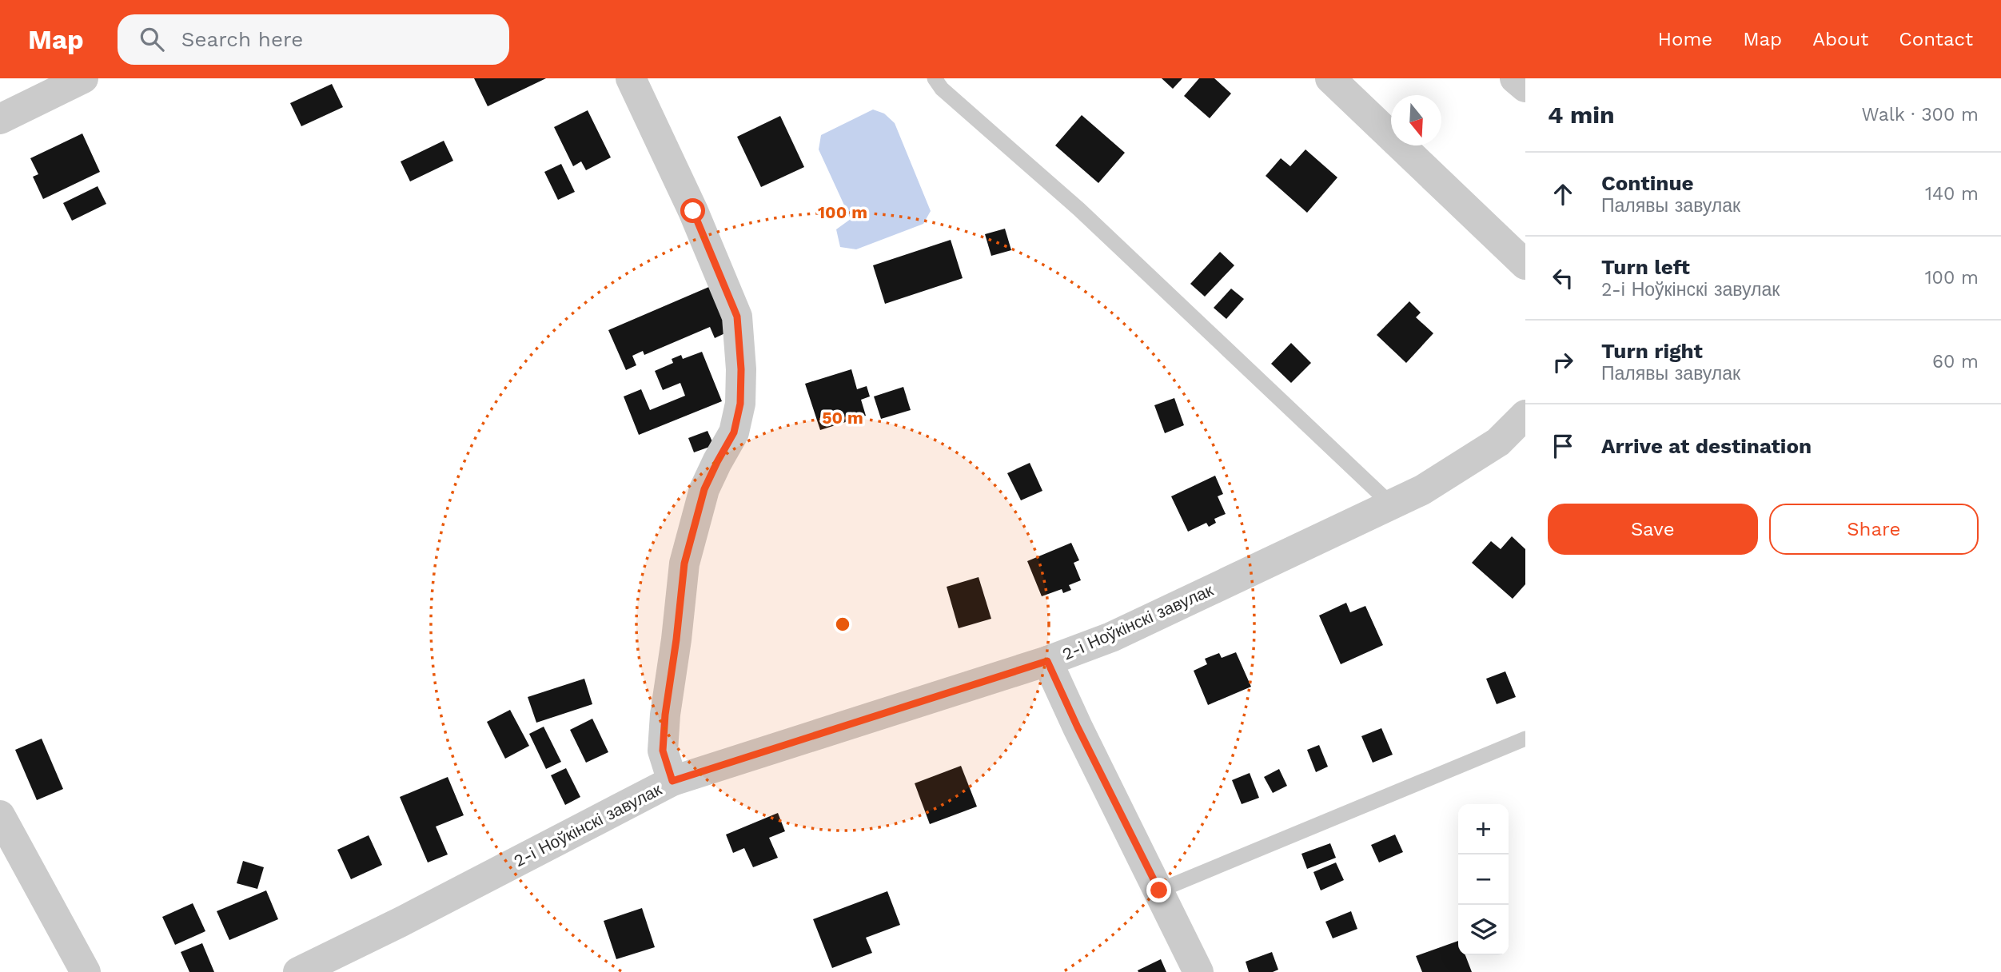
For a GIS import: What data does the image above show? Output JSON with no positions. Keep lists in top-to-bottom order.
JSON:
{
  "streets": {
    "street": ["2-і Ноўкінскі завулак"]
  },
  "north": "bottom",
  "page": {
    "header": "Map",
    "search": "Search here",
    "nav": [
      "Home",
      "Map",
      "About",
      "Contact"
    ],
    "heading": ["4 min", "Walk · 300 m"],
    "list": [
      ["Continue", "Палявы завулак", "140 m"],
      ["Turn left", "2-і Ноўкінскі завулак", "100 m"],
      ["Turn right", "Палявы завулак", "60 m"],
      "Arrive at destination"
    ],
    "buttons": ["Save", "Share"],
    "map_buttons": ["+", "−"]
  },
  "rings": ["100 m", "50 m"]
}
